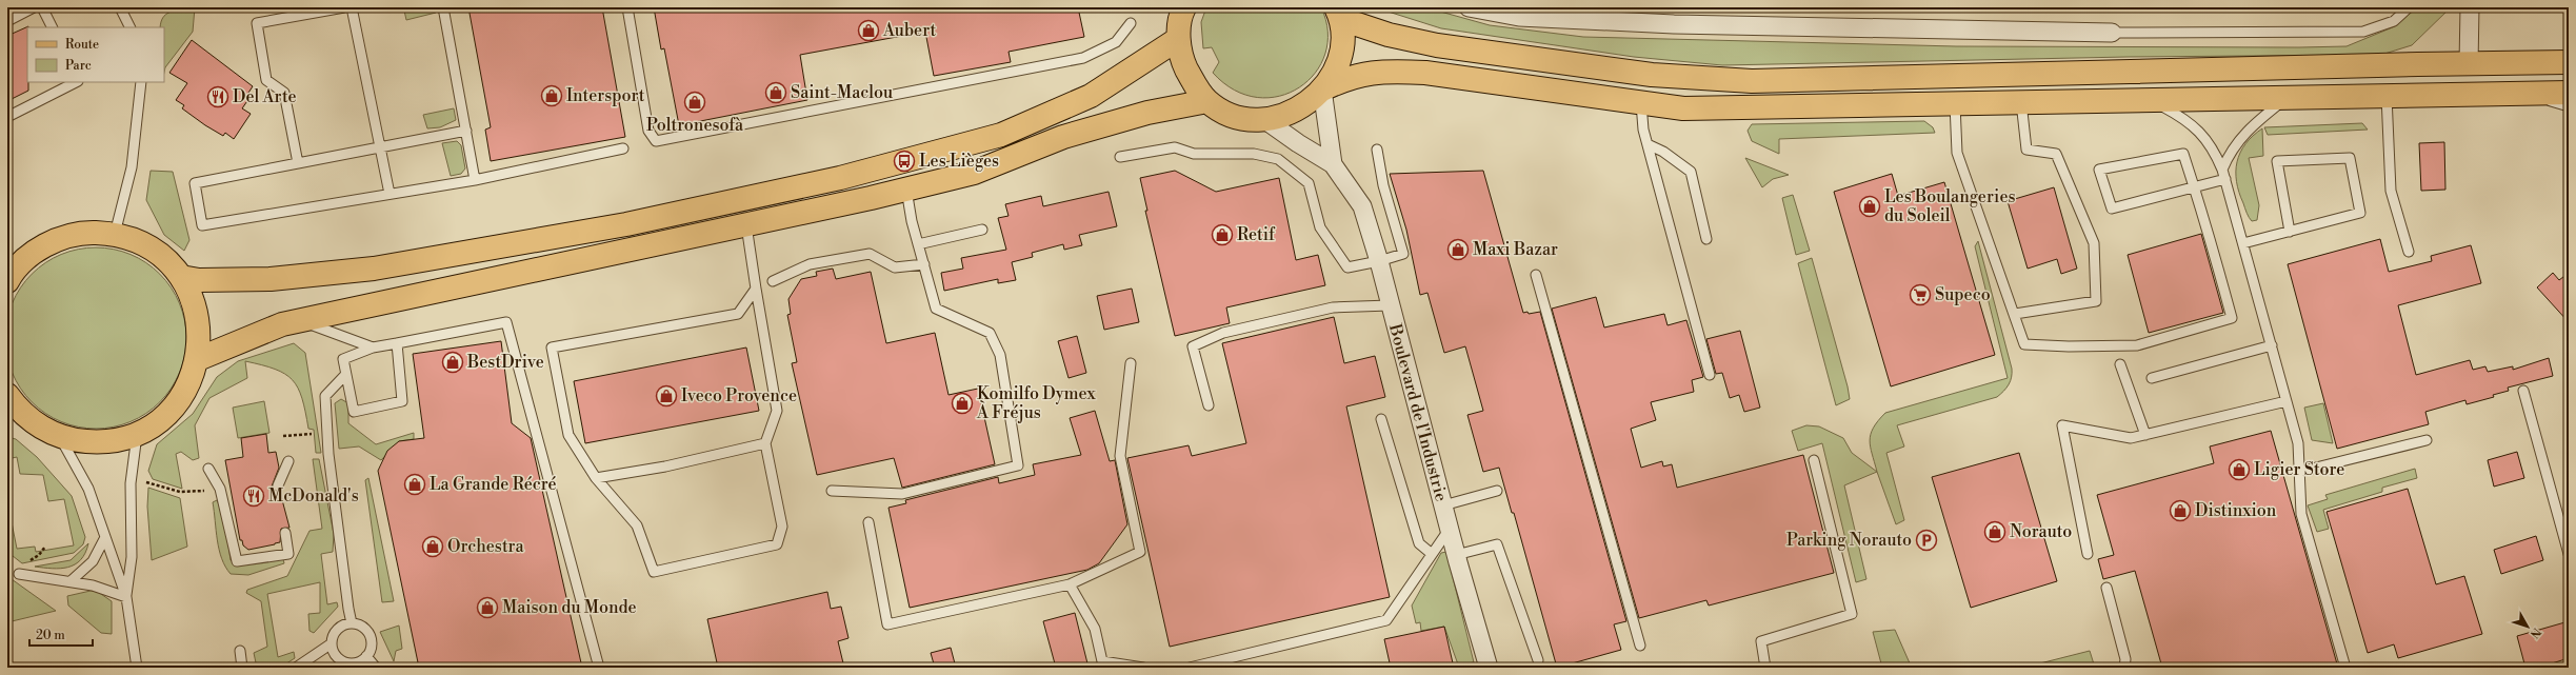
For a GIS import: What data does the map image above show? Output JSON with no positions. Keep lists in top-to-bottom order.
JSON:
{
  "streets": {
    "street": ["Boulevard de l'Industrie"]
  },
  "places": {
    "shop": [
      "Aubert",
      "Saint-Maclou",
      "Intersport",
      "Poltronesofà",
      "Les Boulangeries du Soleil",
      "Retif",
      "Maxi Bazar",
      "BestDrive",
      "Iveco Provence",
      "Komilfo Dymex À Fréjus",
      "Ligier Store",
      "La Grande Récré",
      "Distinxion",
      "Norauto",
      "Orchestra",
      "Maison du Monde"
    ],
    "restaurant": ["Del Arte", "McDonald's"],
    "bus stop": ["Les Lièges"],
    "supermarket": ["Supeco"],
    "parking": ["Parking Norauto"]
  },
  "legend": ["Route", "Parc"],
  "scale_bar": "20 m",
  "north": "bottom right"
}
